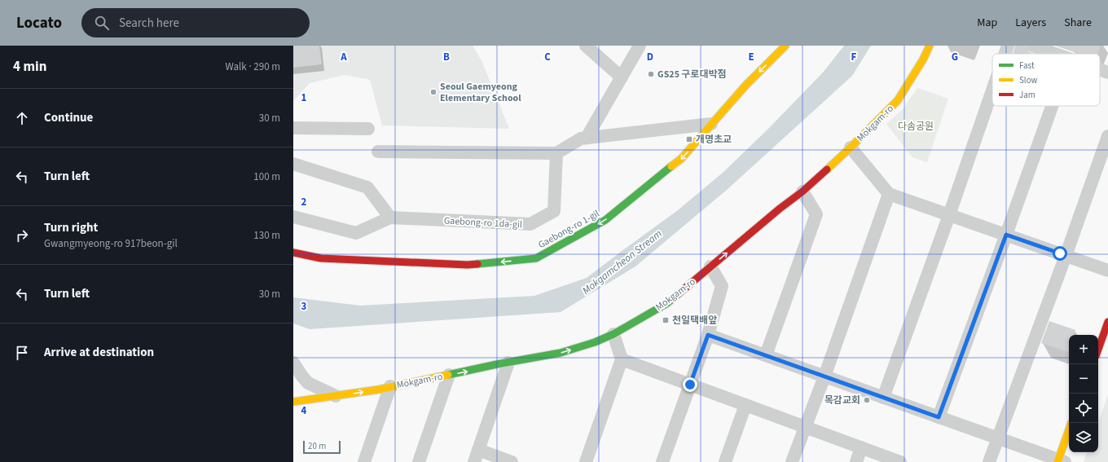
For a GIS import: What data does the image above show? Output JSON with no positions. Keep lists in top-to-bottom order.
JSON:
{
  "streets": {
    "street": ["Mokgam-ro", "Gaebong-ro 1da-gil", "Gaebong-ro 1-gil"]
  },
  "one_way": ["Mokgam-ro", "Gaebong-ro 1-gil"],
  "water": ["Mokgamcheon Stream"],
  "parks": ["다솜공원"],
  "places": {
    "other": ["GS25 구로대박점", "Seoul Gaemyeong Elementary School", "목감교회"],
    "transit": ["개명초교", "천일택배앞"]
  },
  "legend": ["Fast", "Slow", "Jam"],
  "scale_bar": "20 m",
  "page": {
    "header": "Locato",
    "search": "Search here",
    "nav": ["Map", "Layers", "Share"],
    "heading": ["4 min", "Walk · 290 m"],
    "list": [
      ["Continue", "30 m"],
      ["Turn left", "100 m"],
      ["Turn right", "Gwangmyeong-ro 917beon-gil", "130 m"],
      ["Turn left", "30 m"],
      "Arrive at destination"
    ],
    "map_buttons": ["+", "−"],
    "scale": "20 m"
  },
  "grid": {
    "columns": [
      "A",
      "B",
      "C",
      "D",
      "E",
      "F",
      "G"
    ],
    "rows": [
      "1",
      "2",
      "3",
      "4"
    ]
  }
}
